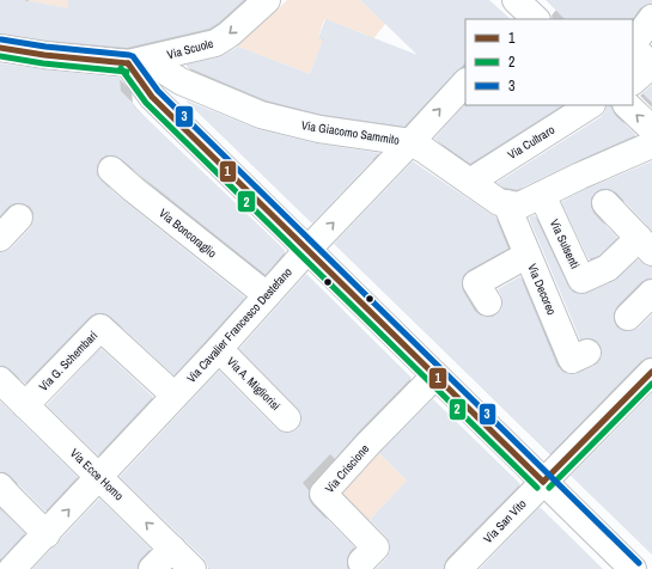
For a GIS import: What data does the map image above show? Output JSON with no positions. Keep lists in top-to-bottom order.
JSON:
{
  "streets": {
    "street": [
      "Via Scuole",
      "Via Giacomo Sammito",
      "Via Cultraro",
      "Via Boncoraglio",
      "Via Sulsenti",
      "Via Decoreo",
      "Via Cavalier Francesco Destefano",
      "Via G. Schembari",
      "Via A. Migliorisi",
      "Via Criscione",
      "Via Ecce Homo",
      "Via San Vito"
    ]
  },
  "crossings": [
    ["Via Scuole", "Via Giacomo Sammito"],
    ["Via Giacomo Sammito", "Via Cultraro"],
    ["Via Giacomo Sammito", "Via Decoreo"],
    ["Via Giacomo Sammito", "Via Cavalier Francesco Destefano"],
    ["Via Boncoraglio", "Via Cavalier Francesco Destefano"],
    ["Via Cavalier Francesco Destefano", "Via G. Schembari"],
    ["Via Cavalier Francesco Destefano", "Via A. Migliorisi"],
    ["Via Cavalier Francesco Destefano", "Via Ecce Homo"],
    ["Via G. Schembari", "Via Ecce Homo"]
  ],
  "one_way": ["Via Scuole", "Via Cavalier Francesco Destefano", "Via Ecce Homo"],
  "lines": ["transit line 3", "transit line 1", "transit line 2"],
  "legend": ["1", "2", "3"]
}
